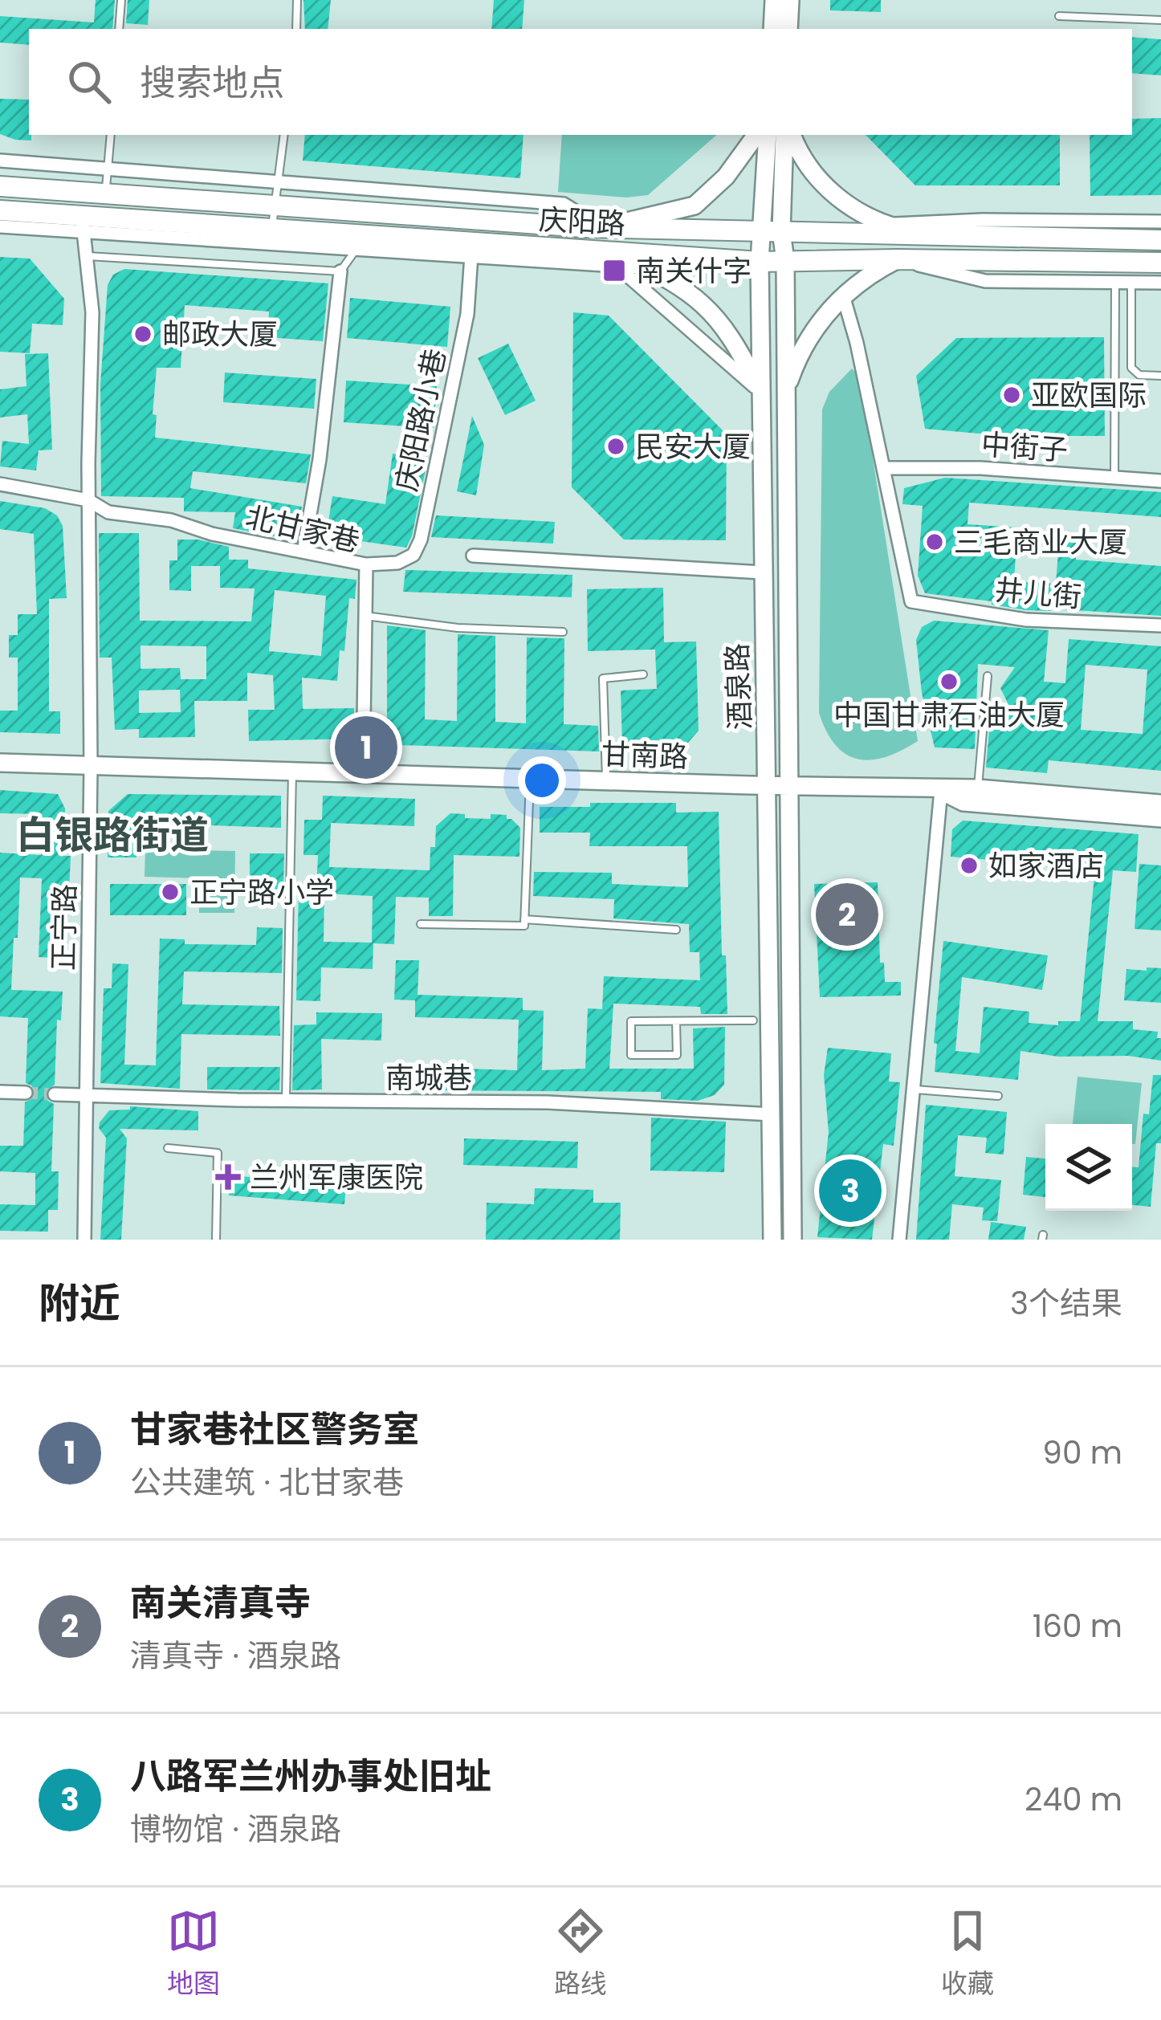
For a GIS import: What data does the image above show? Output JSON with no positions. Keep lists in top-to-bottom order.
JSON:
{
  "streets": {
    "main road": ["庆阳路", "酒泉路", "甘南路"],
    "street": [
      "庆阳路小巷",
      "中街子",
      "北甘家巷",
      "井儿街",
      "正宁路",
      "南城巷"
    ]
  },
  "crossings": [
    ["庆阳路", "庆阳路小巷"],
    ["庆阳路", "酒泉路"],
    ["庆阳路", "正宁路"],
    ["庆阳路小巷", "北甘家巷"],
    ["中街子", "井儿街"],
    ["北甘家巷", "甘南路"],
    ["北甘家巷", "正宁路"],
    ["酒泉路", "甘南路"],
    ["酒泉路", "南城巷"],
    ["甘南路", "正宁路"],
    ["正宁路", "南城巷"]
  ],
  "districts": ["白银路街道"],
  "places": {
    "transit": ["南关什字"],
    "other": [
      "邮政大厦",
      "亚欧国际",
      "民安大厦",
      "三毛商业大厦",
      "中国甘肃石油大厦",
      "如家酒店",
      "正宁路小学"
    ],
    "health": ["兰州军康医院"]
  },
  "page": {
    "search": "搜索地点",
    "pins": ["1", "2", "3"],
    "heading": ["附近", "3个结果"],
    "list": [
      {
        "mark": "1",
        "name": "甘家巷社区警务室",
        "note": "公共建筑 · 北甘家巷",
        "value": "90 m"
      },
      {
        "mark": "2",
        "name": "南关清真寺",
        "note": "清真寺 · 酒泉路",
        "value": "160 m"
      },
      {
        "mark": "3",
        "name": "八路军兰州办事处旧址",
        "note": "博物馆 · 酒泉路",
        "value": "240 m"
      }
    ],
    "nav": ["地图", "路线", "收藏"]
  }
}
